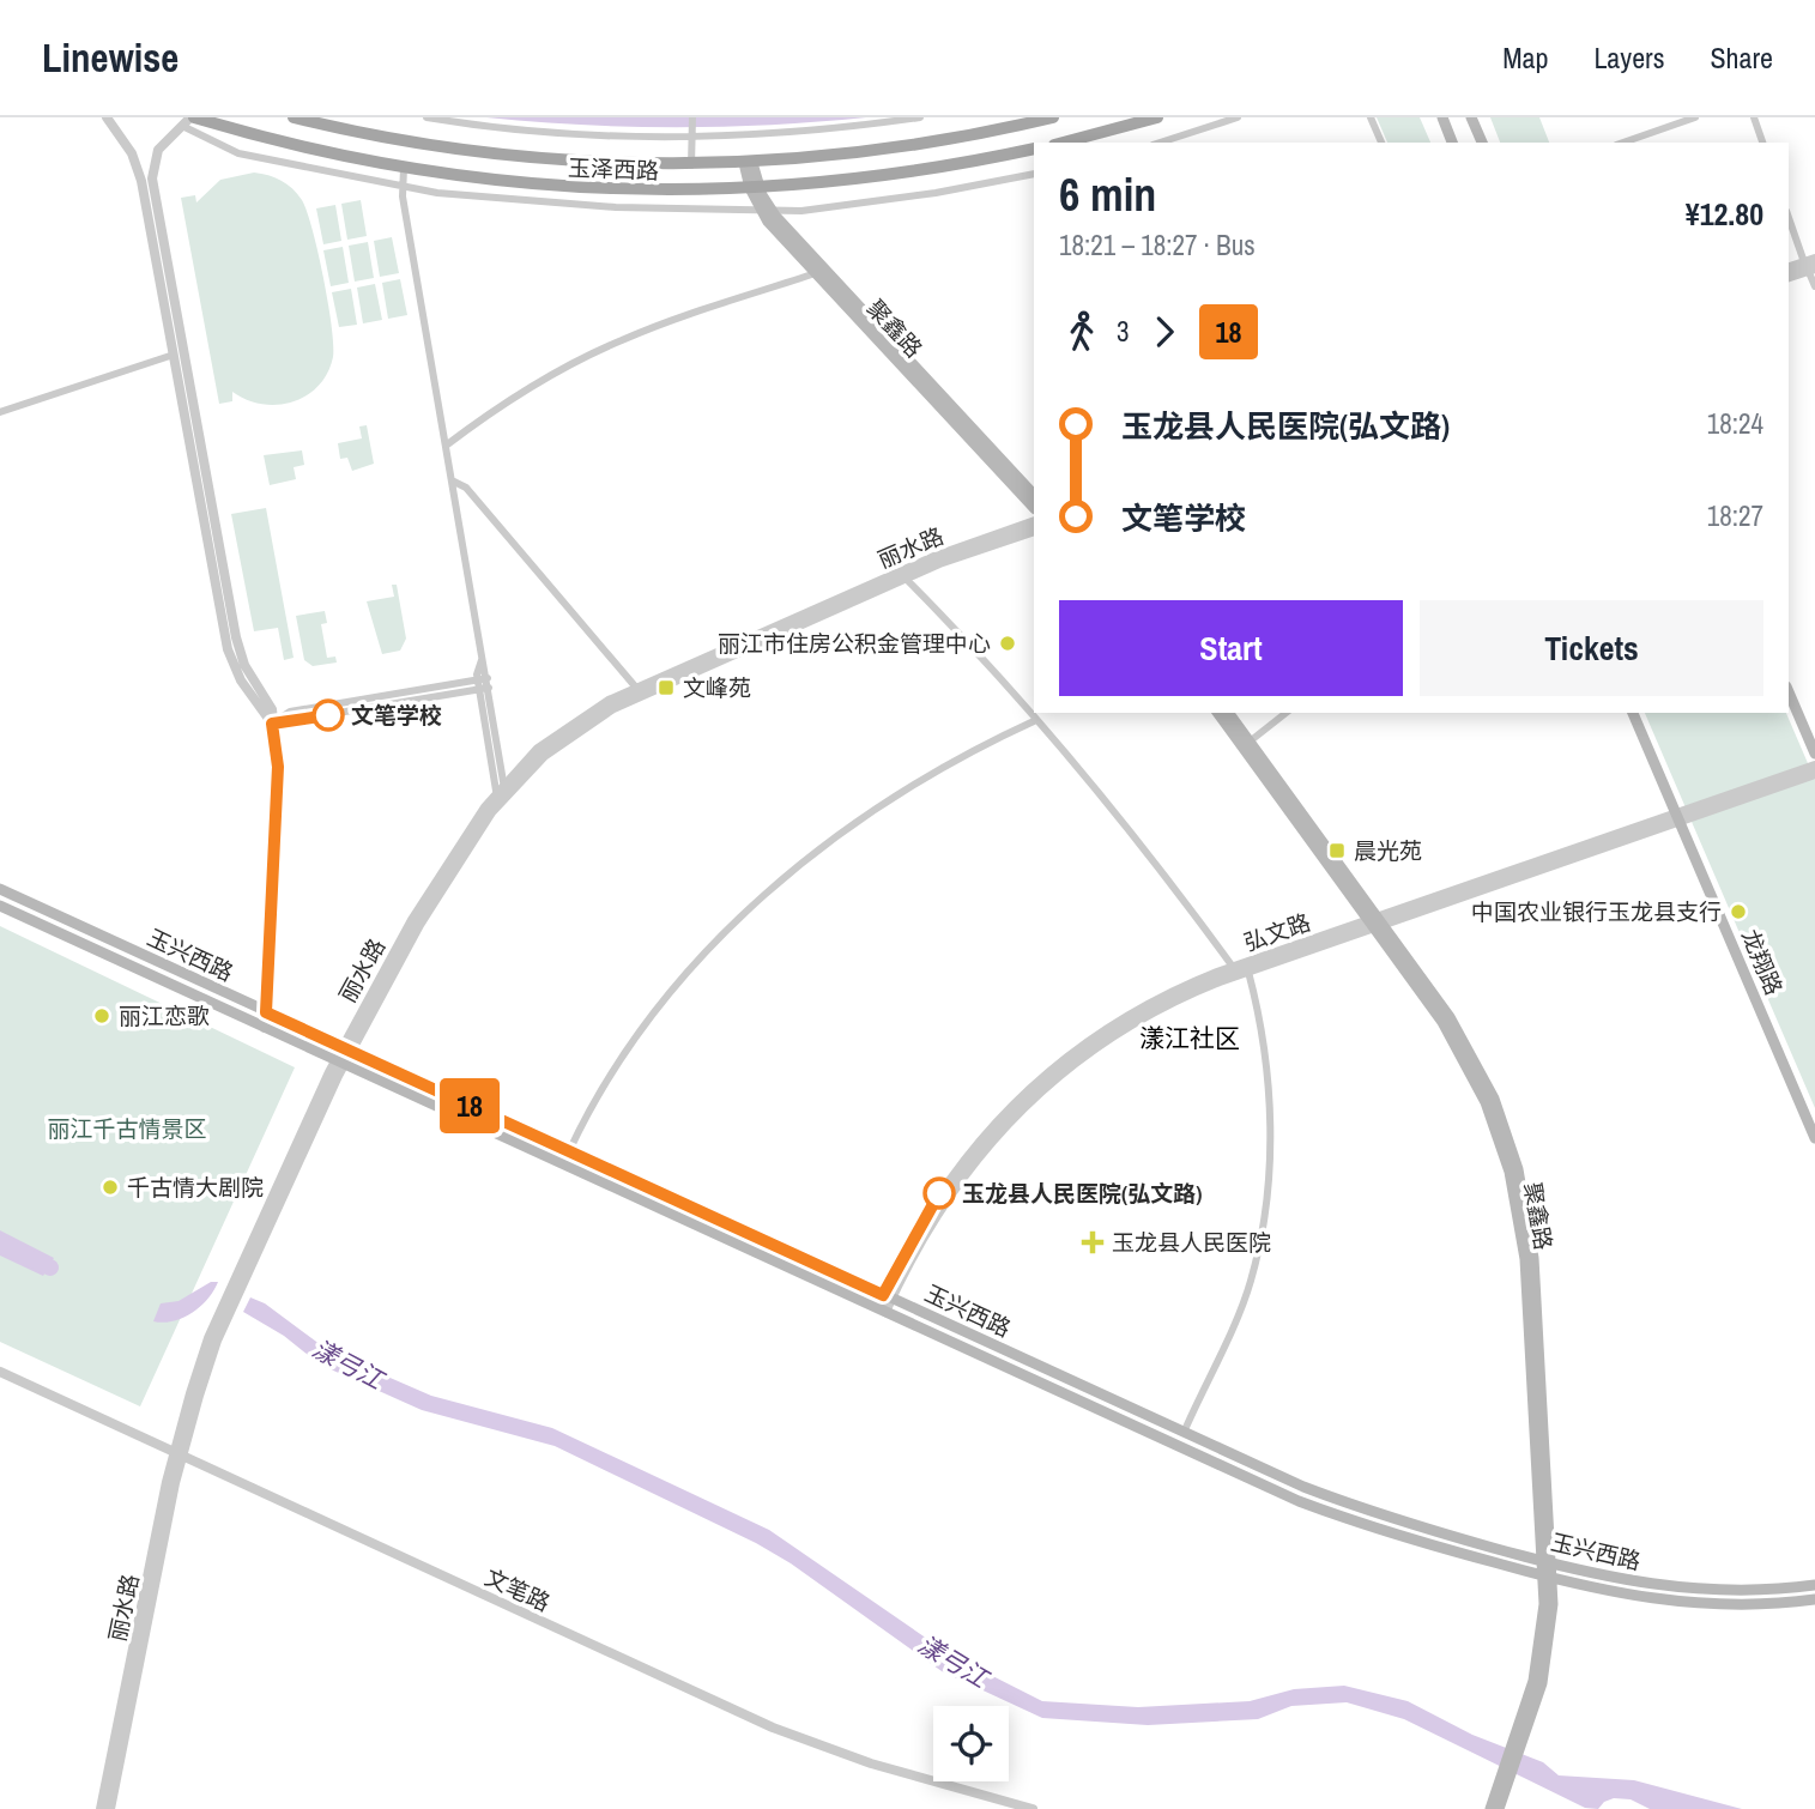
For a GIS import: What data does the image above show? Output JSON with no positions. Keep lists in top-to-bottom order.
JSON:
{
  "streets": {
    "main road": [
      "玉泽西路",
      "聚鑫路",
      "玉兴西路",
      "龙翔路"
    ],
    "street": ["丽水路", "弘文路", "文笔路"]
  },
  "crossings": [
    ["玉泽西路", "聚鑫路"],
    ["聚鑫路", "弘文路"],
    ["聚鑫路", "玉兴西路"],
    ["丽水路", "玉兴西路"],
    ["丽水路", "文笔路"],
    ["弘文路", "玉兴西路"],
    ["弘文路", "龙翔路"]
  ],
  "districts": ["漾江社区"],
  "water": ["漾弓江"],
  "parks": ["丽江千古情景区"],
  "places": {
    "other": [
      "丽江市住房公积金管理中心",
      "文笔学校",
      "中国农业银行玉龙县支行",
      "丽江恋歌",
      "千古情大剧院",
      "玉龙县人民医院(弘文路)"
    ],
    "transit": ["文峰苑", "晨光苑"],
    "health": ["玉龙县人民医院"]
  },
  "lines": ["bus line 18"],
  "page": {
    "header": "Linewise",
    "nav": ["Map", "Layers", "Share"],
    "on_map": "18",
    "heading": ["6 min", "18:21 – 18:27 · Bus", "¥12.80"],
    "legs": ["3", "18"],
    "list": [
      {
        "name": "玉龙县人民医院(弘文路)",
        "value": "18:24"
      },
      {
        "name": "文笔学校",
        "value": "18:27"
      }
    ],
    "buttons": ["Start", "Tickets"]
  }
}
